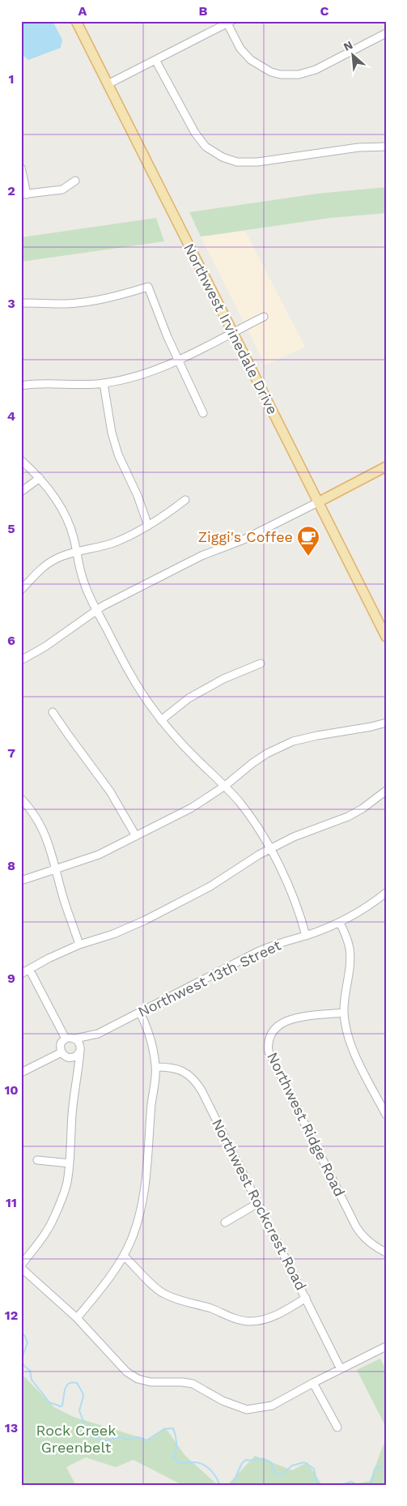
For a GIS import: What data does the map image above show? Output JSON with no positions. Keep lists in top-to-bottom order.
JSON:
{
  "streets": {
    "main road": ["Northwest Irvinedale Drive"],
    "street": ["Northwest 13th Street", "Northwest Ridge Road", "Northwest Rockcrest Road"]
  },
  "parks": ["Rock Creek Greenbelt"],
  "places": {
    "cafe": ["Ziggi's Coffee"]
  },
  "north": "top left",
  "grid": {
    "columns": ["A", "B", "C"],
    "rows": [
      "1",
      "2",
      "3",
      "4",
      "5",
      "6",
      "7",
      "8",
      "9",
      "10",
      "11",
      "12",
      "13"
    ]
  }
}
